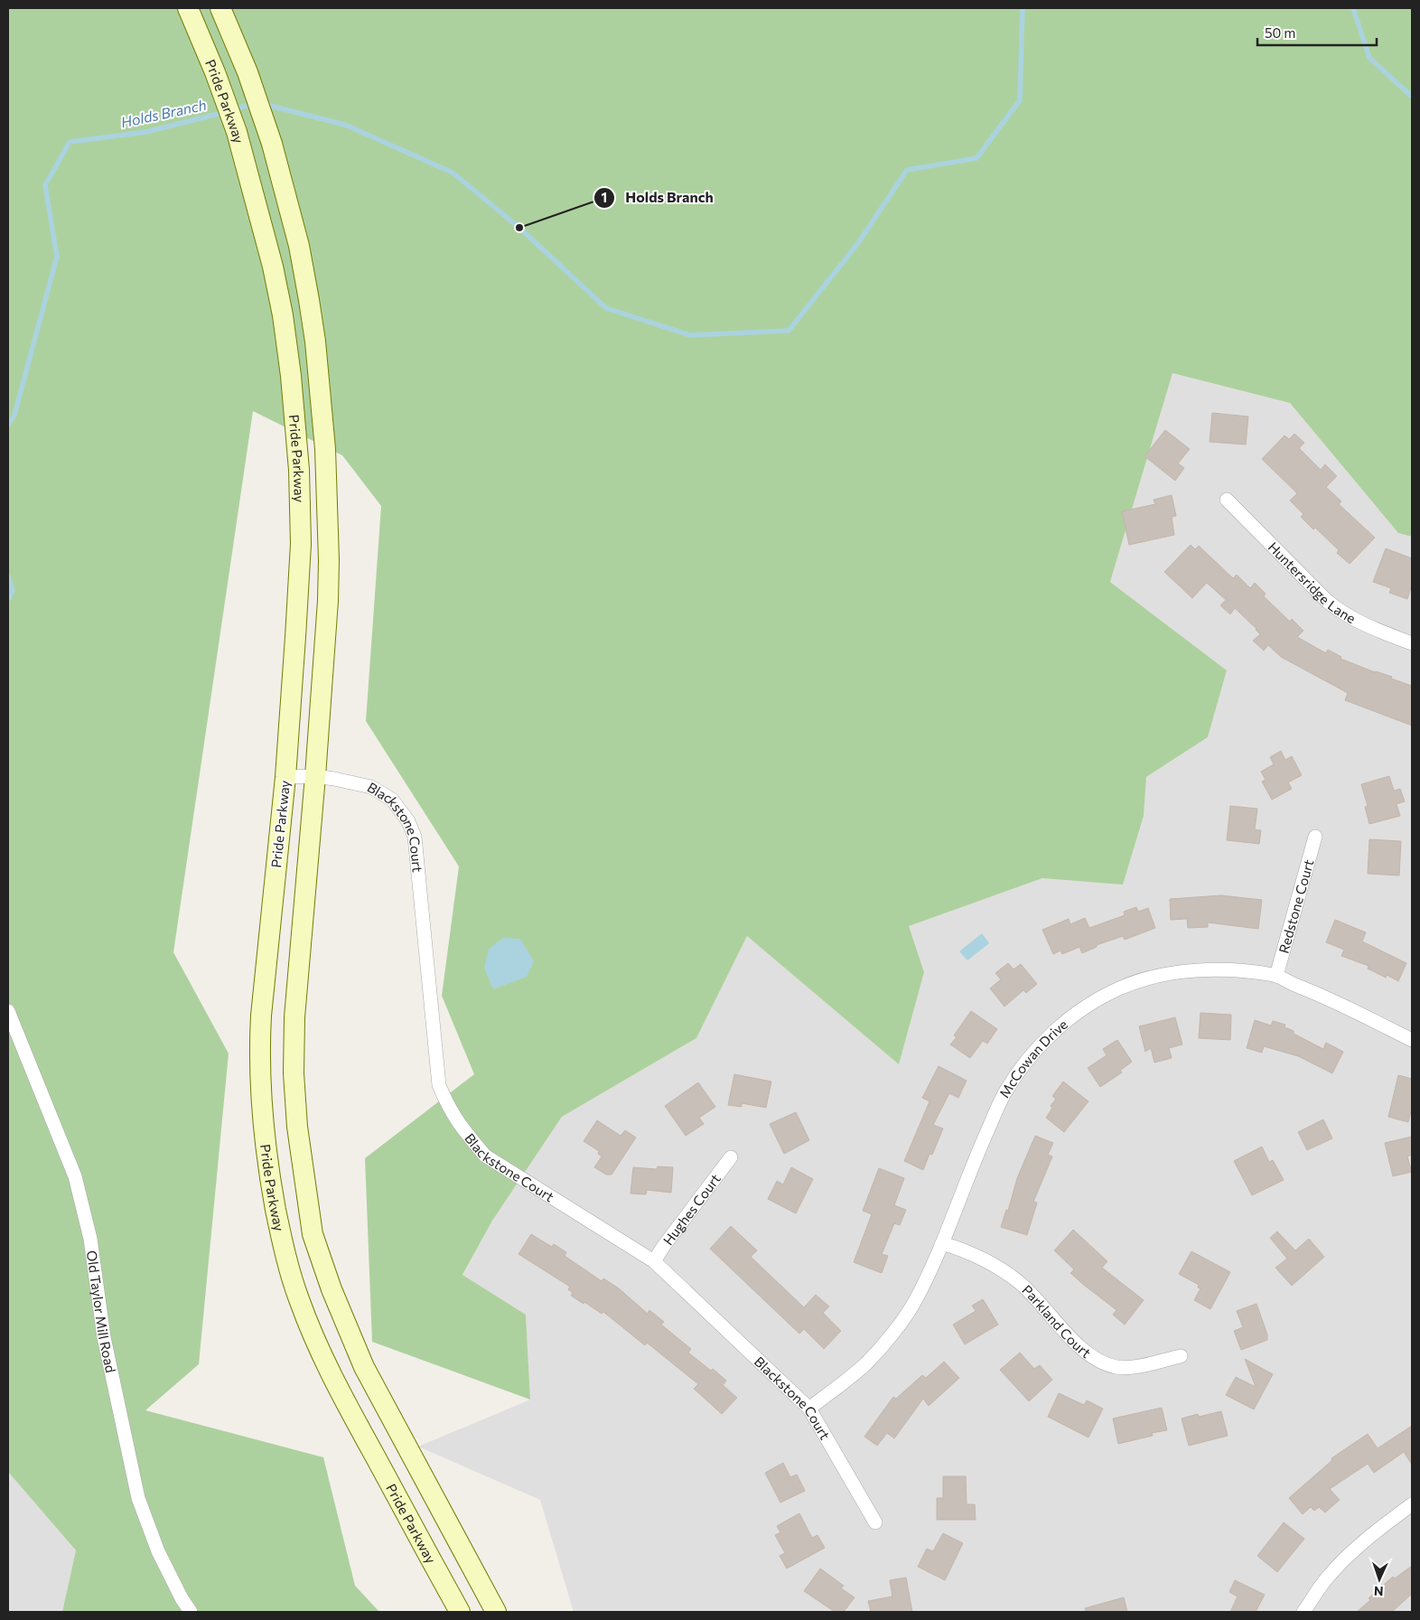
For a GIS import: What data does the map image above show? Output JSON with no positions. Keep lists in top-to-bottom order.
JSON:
{
  "streets": {
    "main road": ["Pride Parkway"],
    "street": [
      "Huntersridge Lane",
      "Blackstone Court",
      "Redstone Court",
      "McCowan Drive",
      "Hughes Court",
      "Old Taylor Mill Road",
      "Parkland Court"
    ]
  },
  "crossings": [
    ["Pride Parkway", "Blackstone Court"],
    ["Blackstone Court", "McCowan Drive"],
    ["Blackstone Court", "Hughes Court"],
    ["Redstone Court", "McCowan Drive"],
    ["McCowan Drive", "Parkland Court"]
  ],
  "water": ["Holds Branch"],
  "places": ["Holds Branch"],
  "scale_bar": "50 m",
  "north": "bottom"
}
